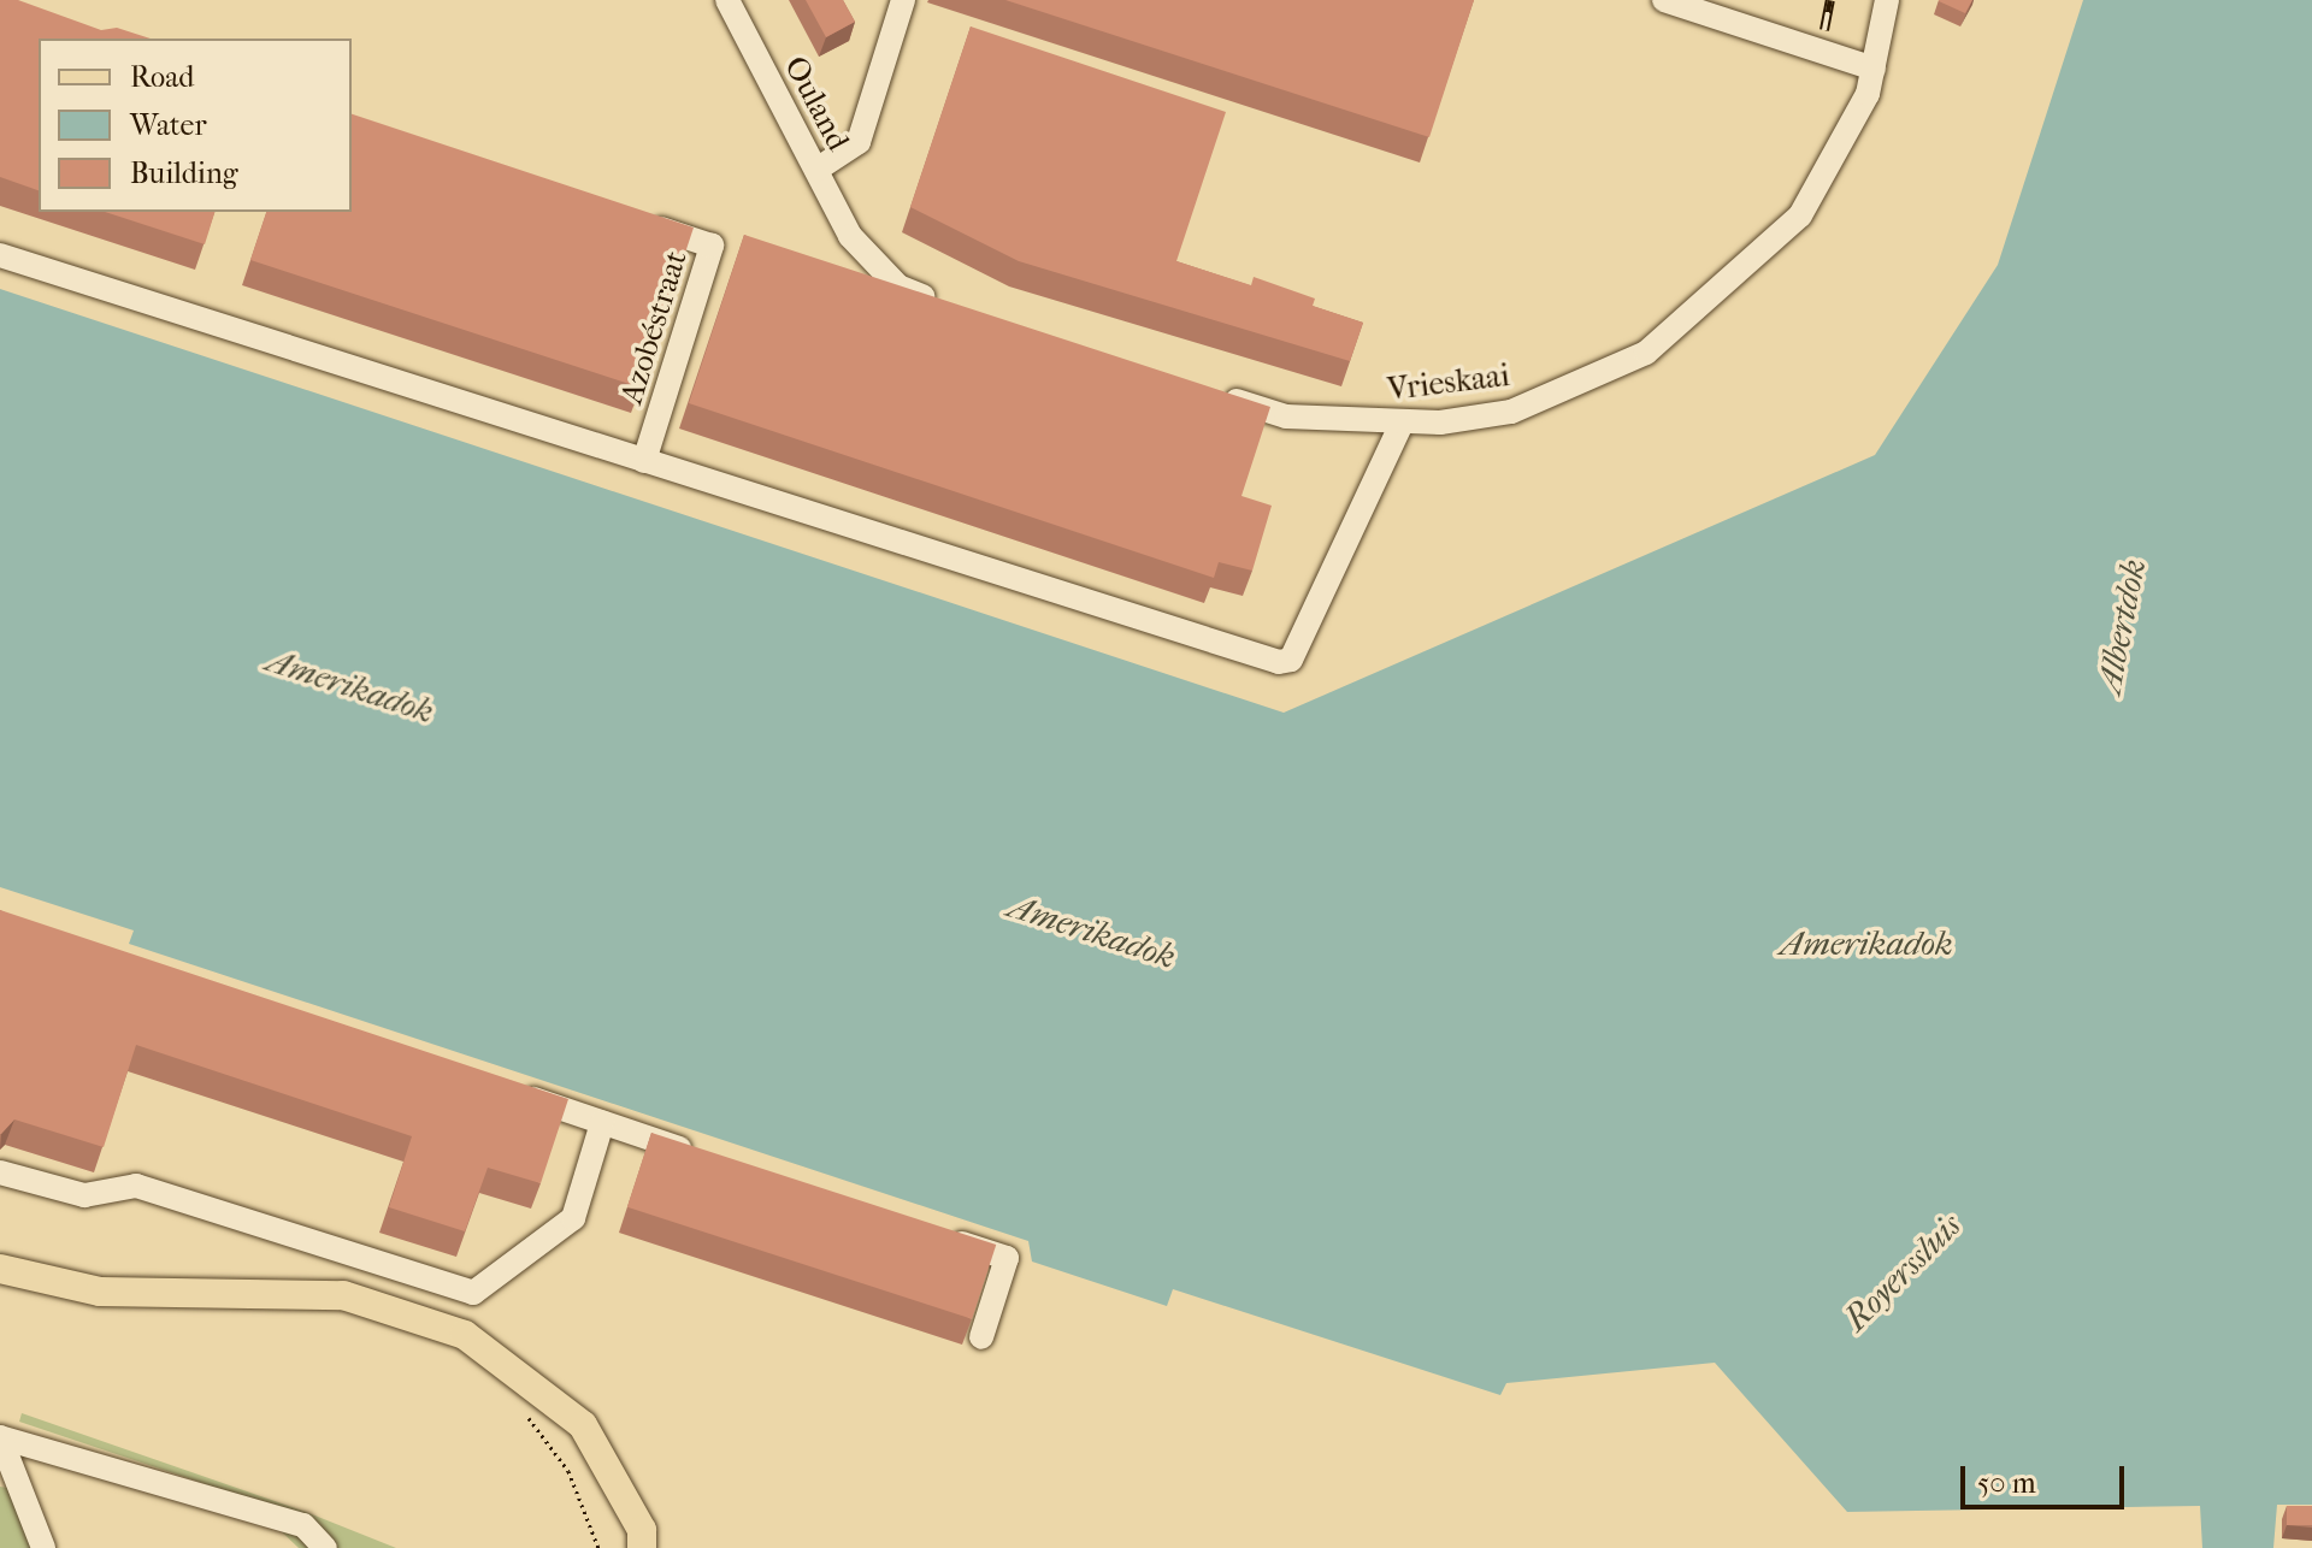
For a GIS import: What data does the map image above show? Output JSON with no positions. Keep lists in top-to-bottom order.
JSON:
{
  "streets": {
    "street": ["Ouland", "Azobéstraat", "Vrieskaai"]
  },
  "water": ["Albertdok", "Amerikadok", "Royerssluis"],
  "legend": ["Road", "Water", "Building"],
  "scale_bar": "50 m"
}
